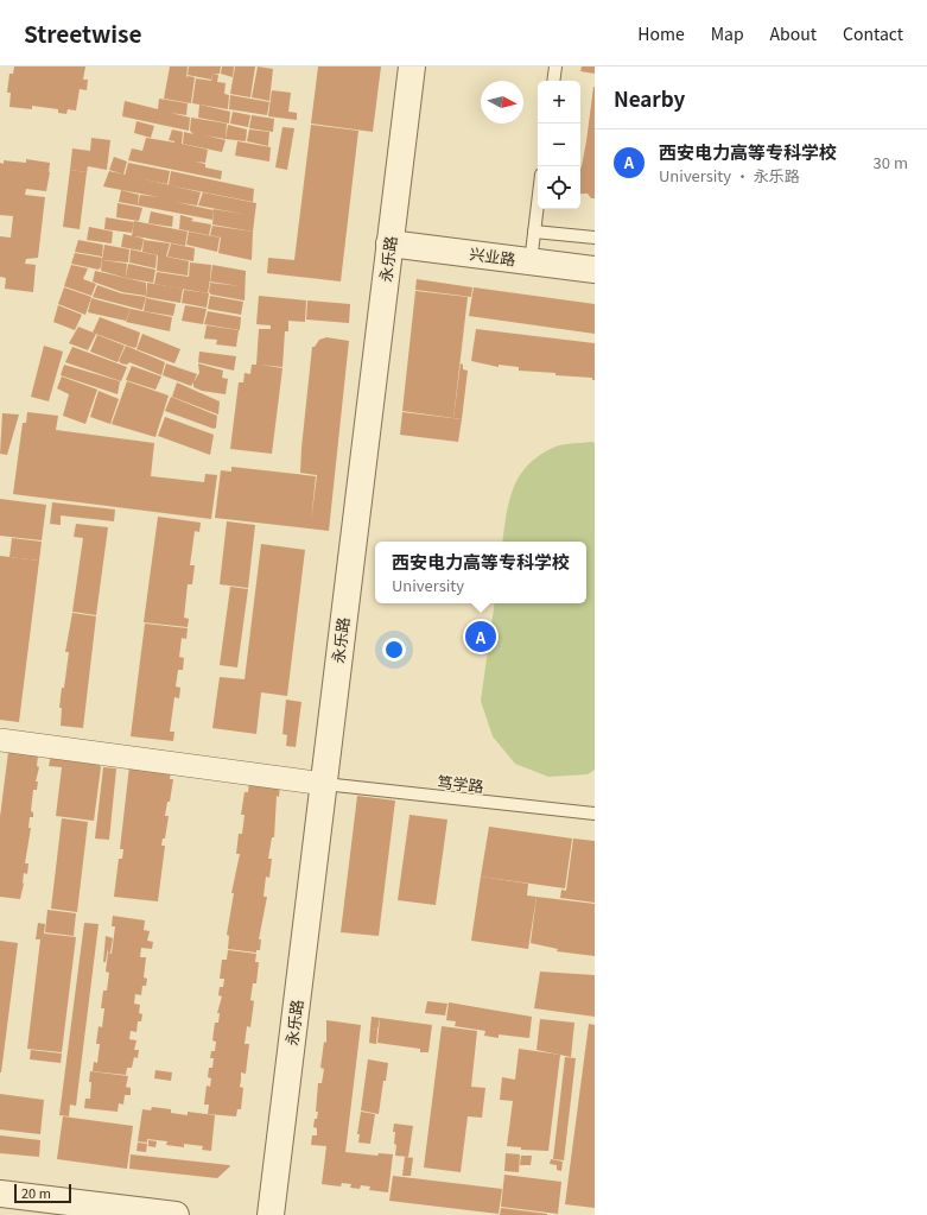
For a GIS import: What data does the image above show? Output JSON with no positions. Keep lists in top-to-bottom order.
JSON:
{
  "streets": {
    "street": ["兴业路", "永乐路"],
    "lane": ["笃学路"]
  },
  "crossings": [
    ["兴业路", "永乐路"],
    ["永乐路", "笃学路"]
  ],
  "scale_bar": "20 m",
  "north": "right",
  "page": {
    "header": "Streetwise",
    "nav": [
      "Home",
      "Map",
      "About",
      "Contact"
    ],
    "heading": "Nearby",
    "map_buttons": ["+", "−"],
    "list": [
      {
        "mark": "A",
        "name": "西安电力高等专科学校",
        "note": "University · 永乐路",
        "value": "30 m"
      }
    ],
    "popup": ["西安电力高等专科学校", "University"],
    "pins": "A",
    "scale": "20 m"
  }
}
